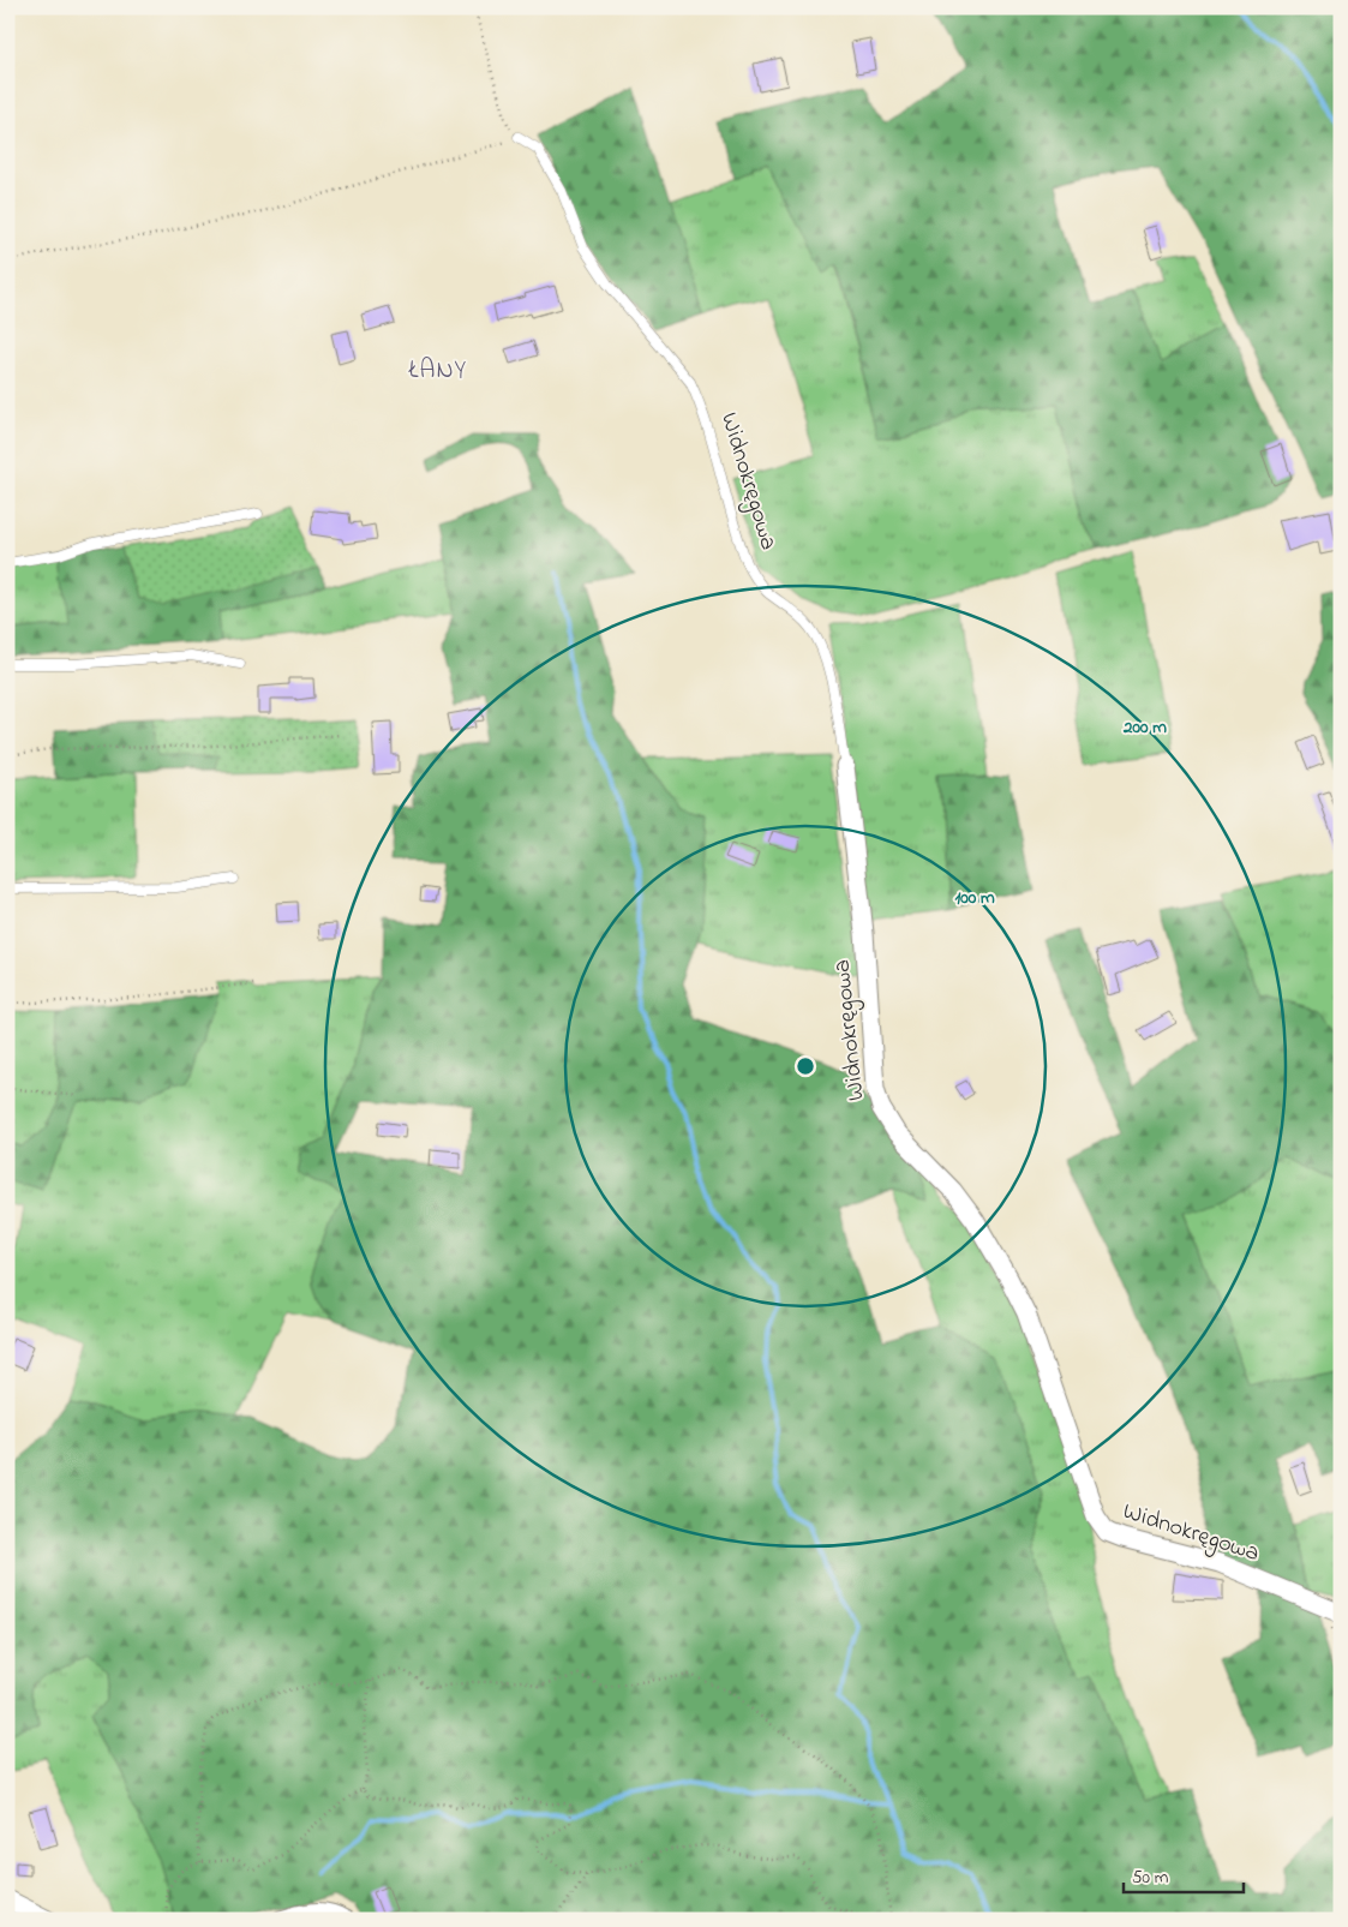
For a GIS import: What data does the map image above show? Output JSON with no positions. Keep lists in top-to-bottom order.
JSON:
{
  "streets": {
    "street": ["Widnokręgowa"]
  },
  "districts": ["ŁANY"],
  "scale_bar": "50 m",
  "rings": ["200 m", "100 m"]
}
